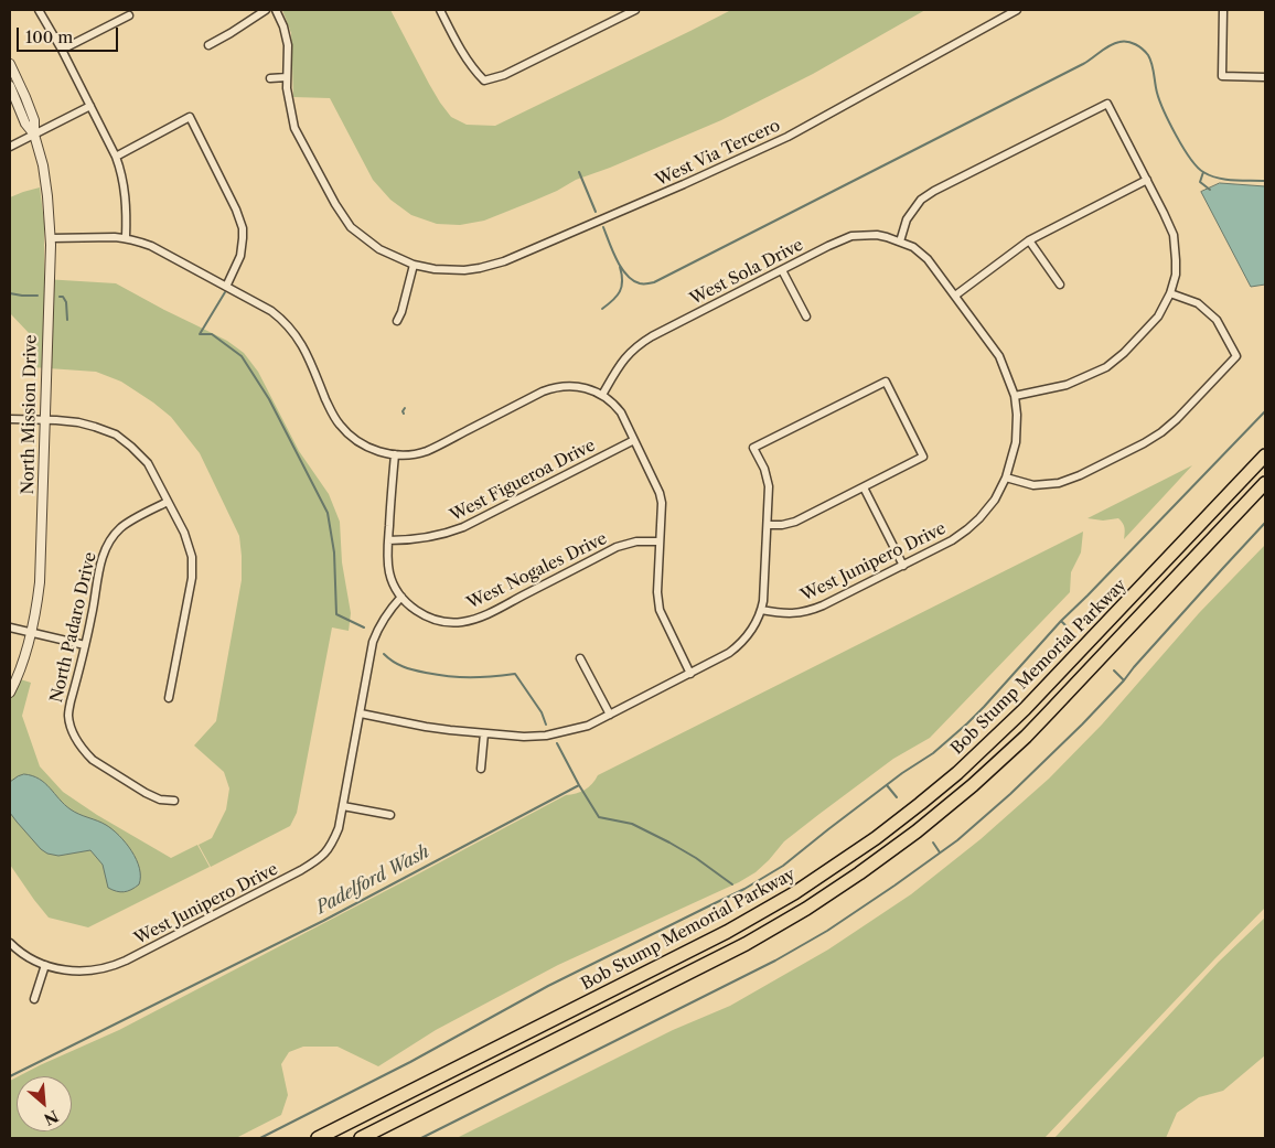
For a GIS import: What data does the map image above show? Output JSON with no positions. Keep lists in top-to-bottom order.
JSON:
{
  "streets": {
    "highway": ["Bob Stump Memorial Parkway"],
    "street": [
      "West Via Tercero",
      "West Sola Drive",
      "North Mission Drive",
      "West Figueroa Drive",
      "West Junipero Drive",
      "West Nogales Drive",
      "North Padaro Drive"
    ]
  },
  "crossings": [
    ["West Sola Drive", "West Junipero Drive"],
    ["West Junipero Drive", "West Nogales Drive"]
  ],
  "water": ["Padelford Wash"],
  "scale_bar": "100 m",
  "north": "bottom right"
}
